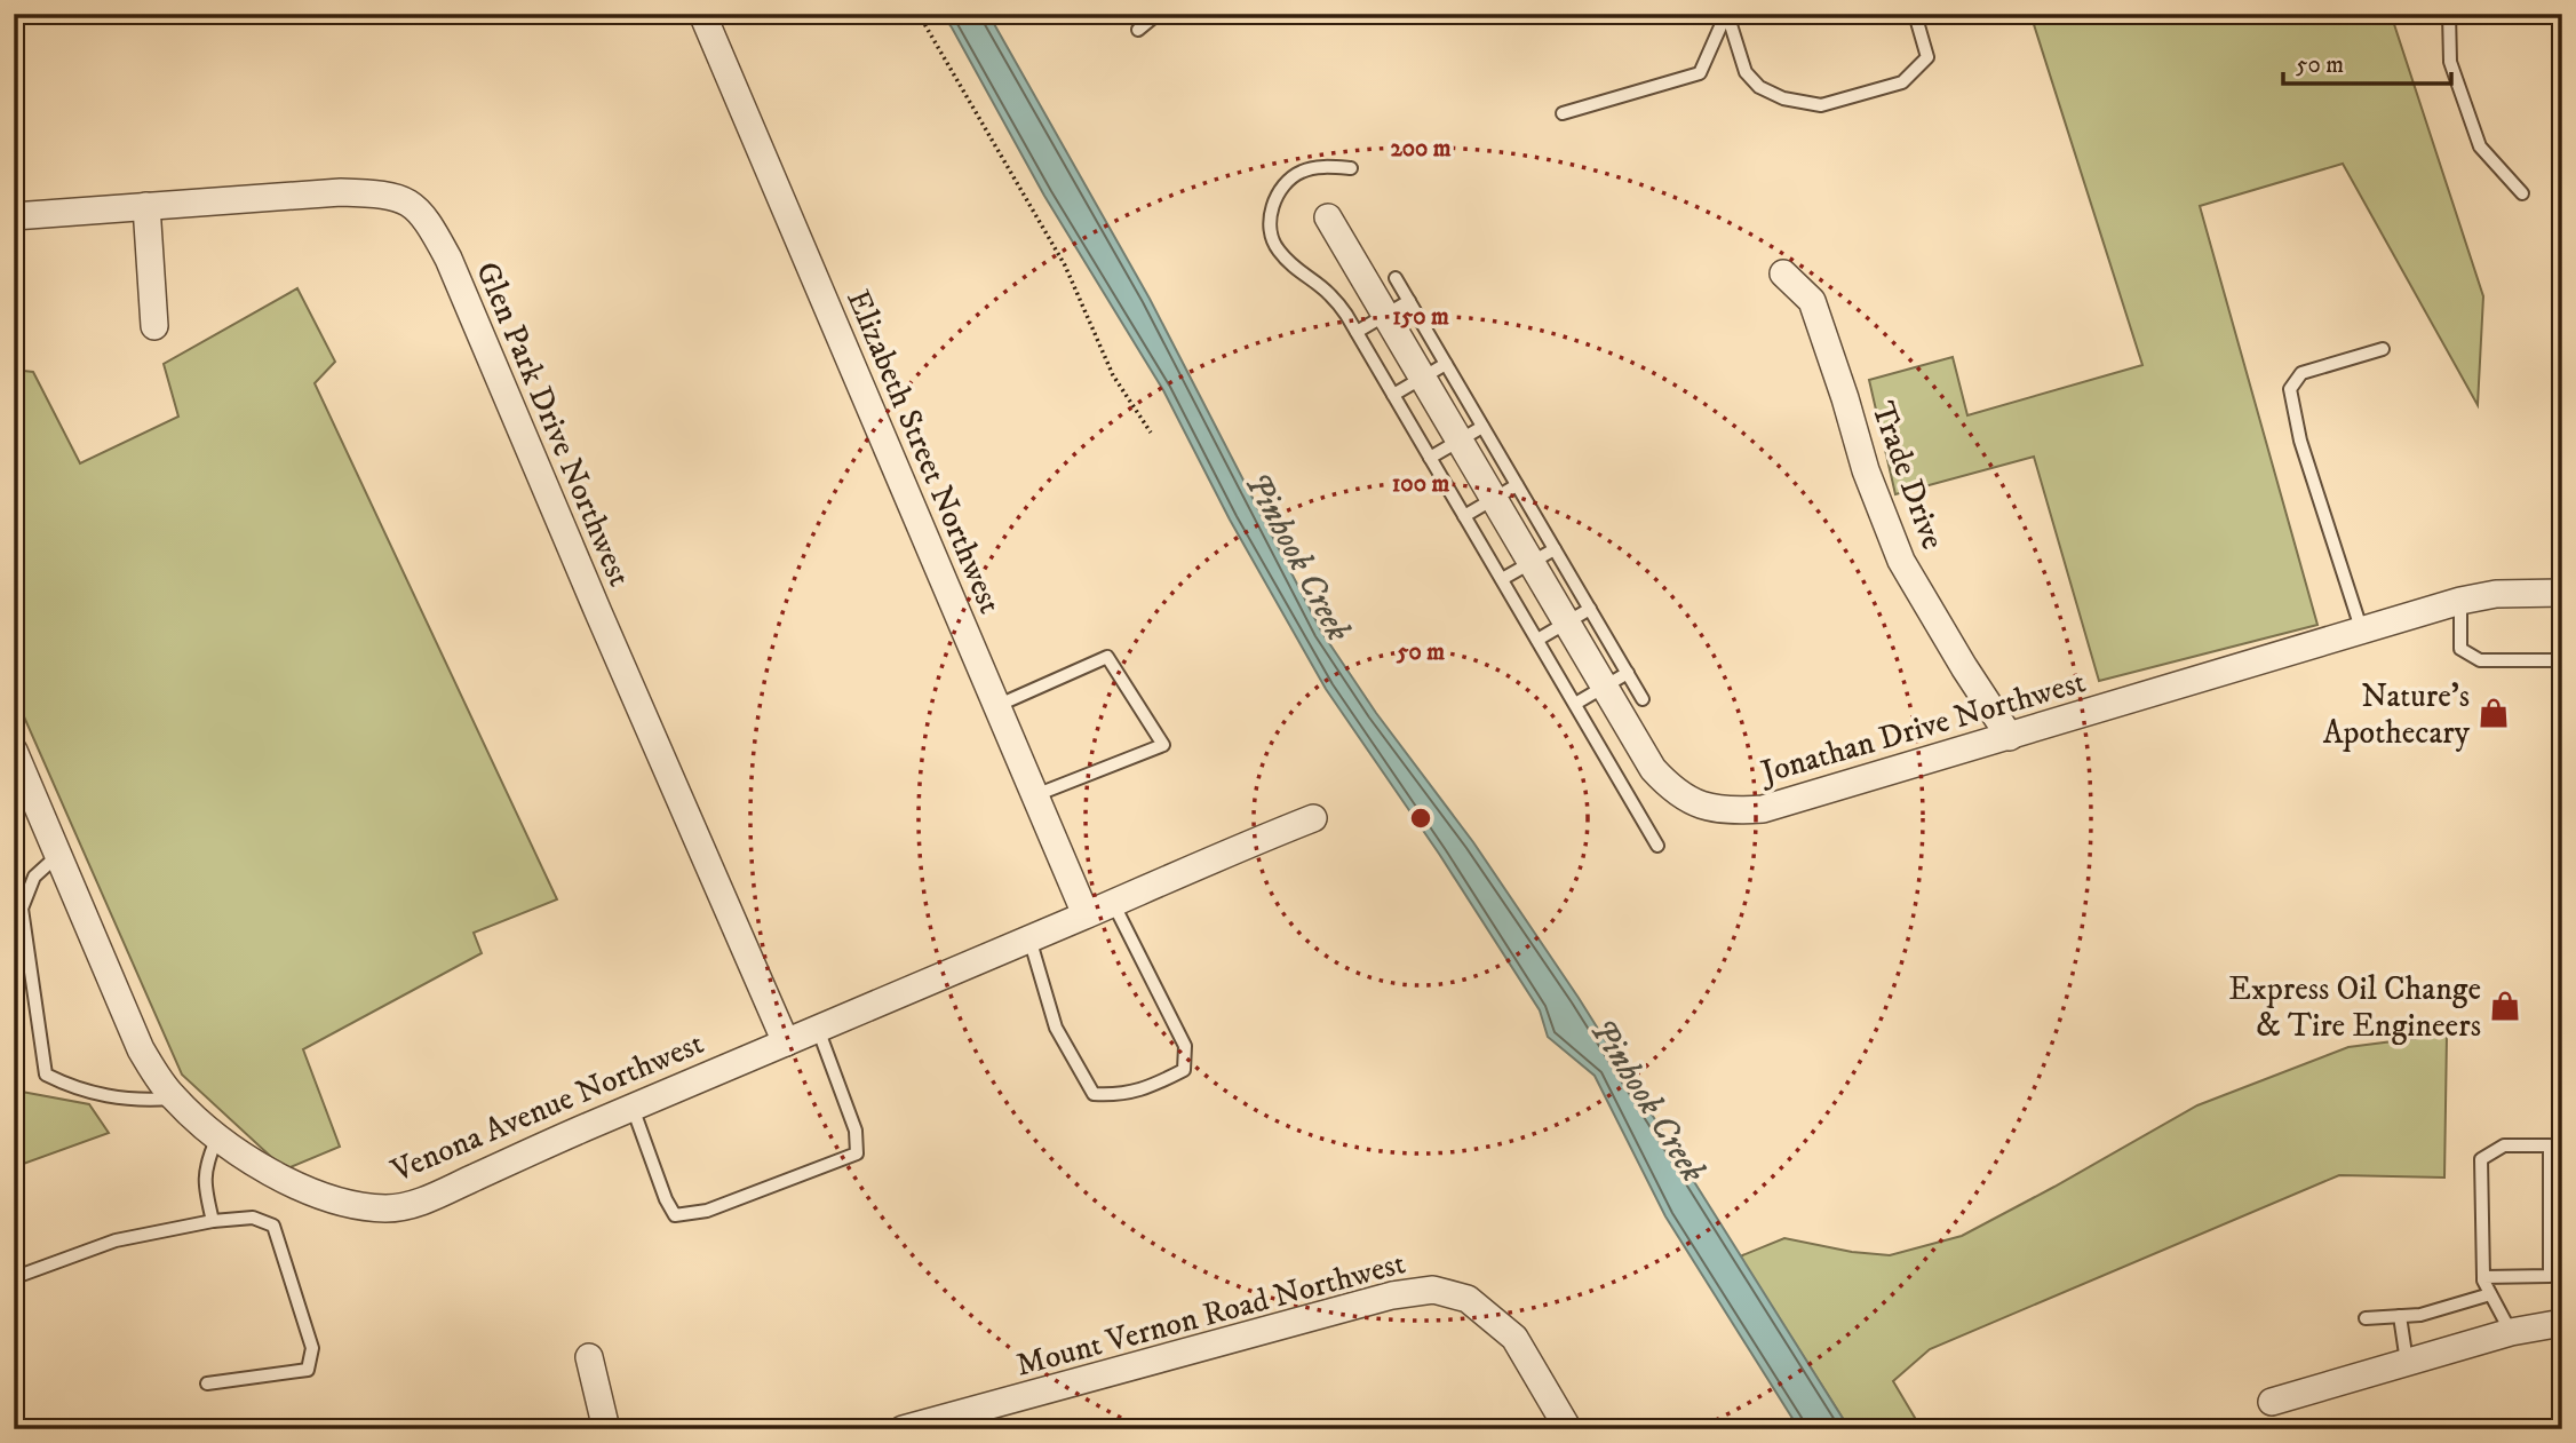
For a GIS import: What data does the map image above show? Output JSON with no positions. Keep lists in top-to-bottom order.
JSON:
{
  "streets": {
    "street": [
      "Glen Park Drive Northwest",
      "Elizabeth Street Northwest",
      "Trade Drive",
      "Jonathan Drive Northwest",
      "Venona Avenue Northwest",
      "Mount Vernon Road Northwest"
    ]
  },
  "crossings": [
    ["Glen Park Drive Northwest", "Venona Avenue Northwest"],
    ["Elizabeth Street Northwest", "Venona Avenue Northwest"],
    ["Trade Drive", "Jonathan Drive Northwest"]
  ],
  "water": ["Pinhook Creek"],
  "places": {
    "shop": ["Nature's Apothecary", "Express Oil Change & Tire Engineers"]
  },
  "scale_bar": "50 m",
  "rings": [
    "200 m",
    "150 m",
    "100 m",
    "50 m"
  ]
}
